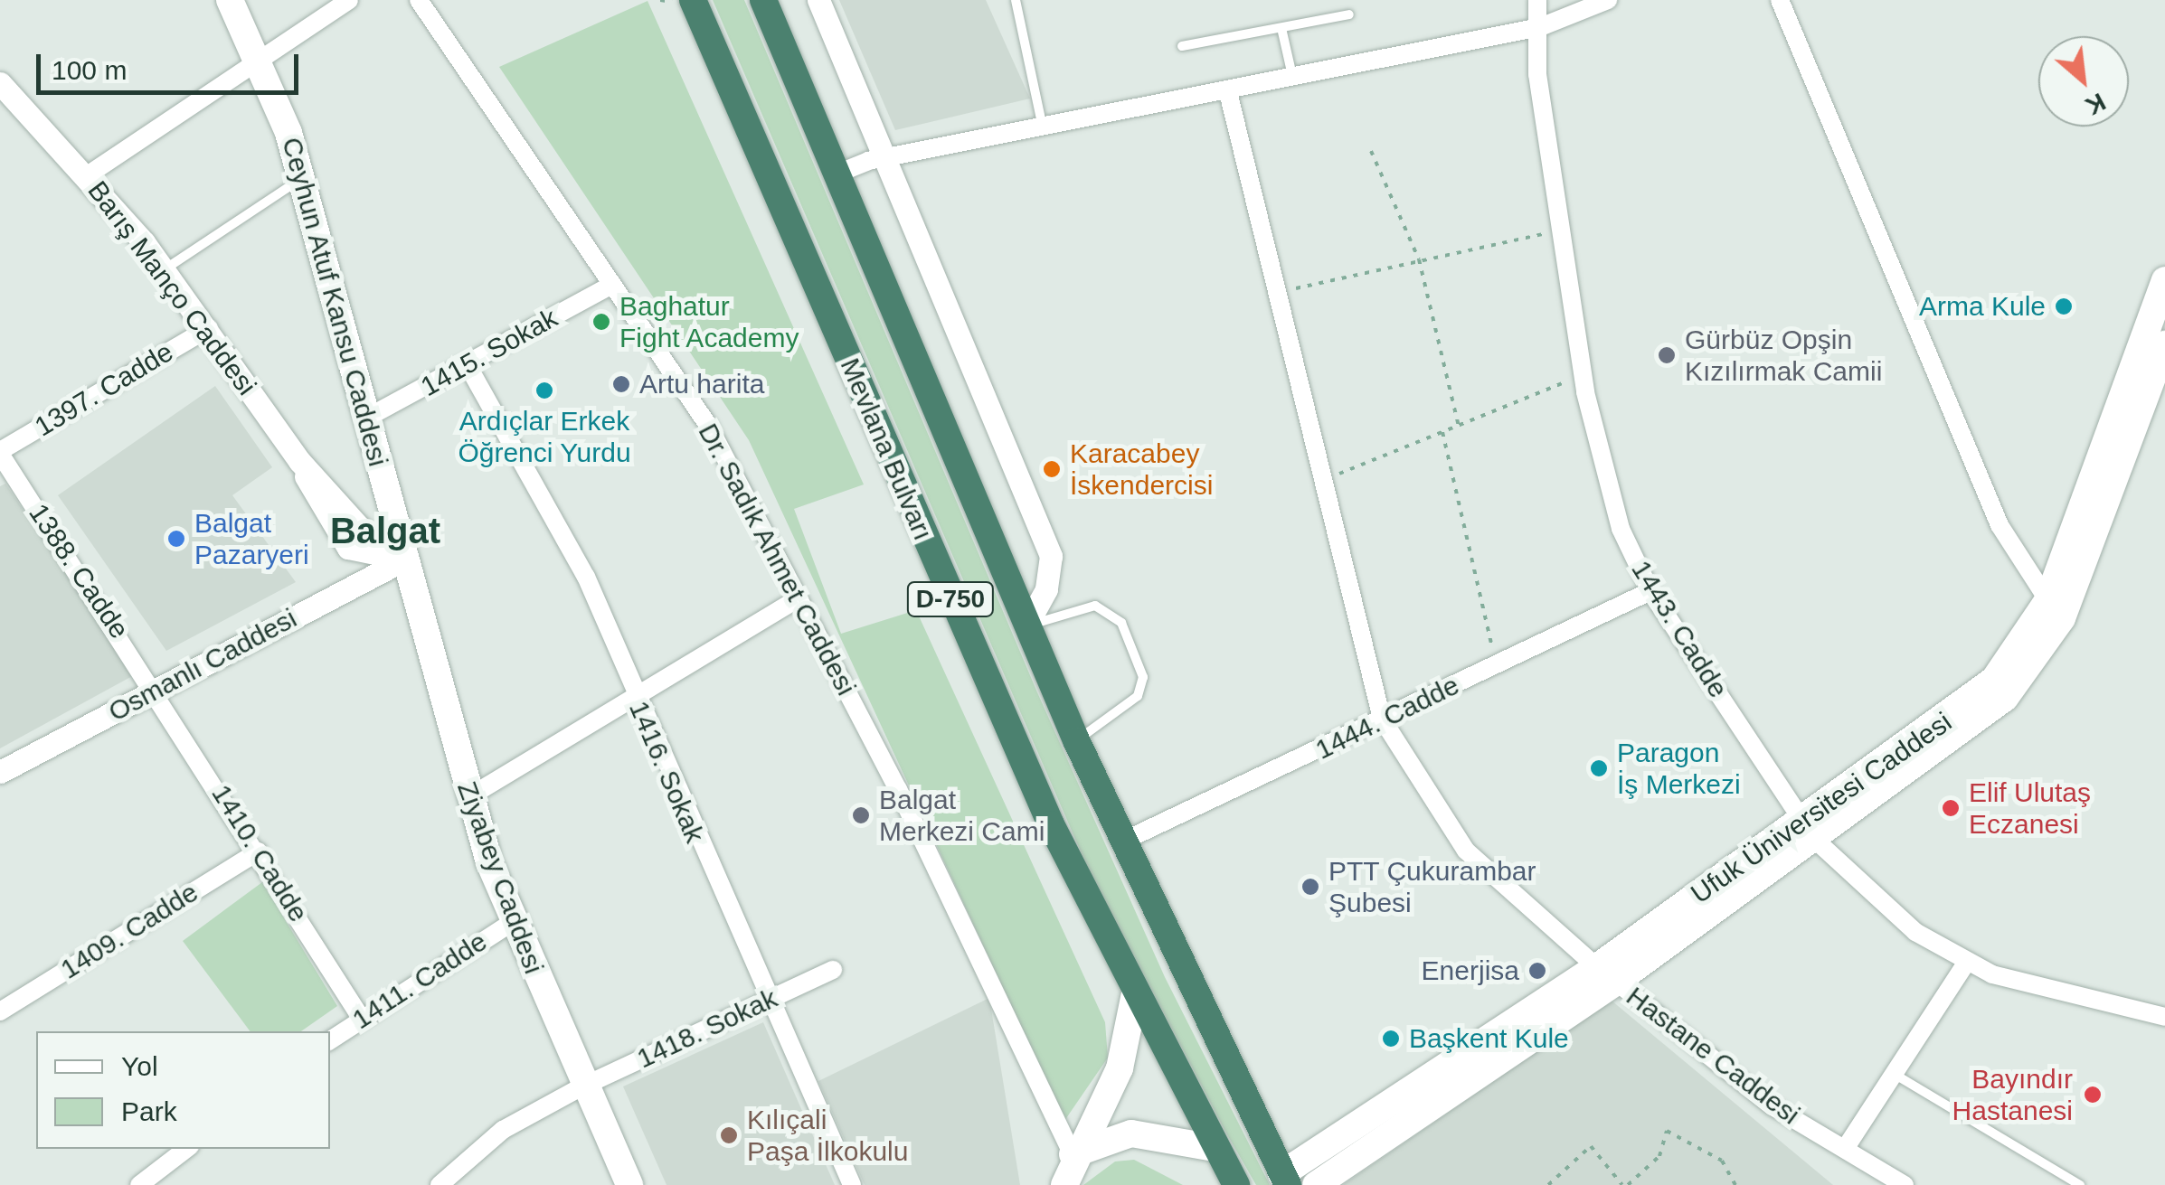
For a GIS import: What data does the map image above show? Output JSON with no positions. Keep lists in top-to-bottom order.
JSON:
{
  "streets": {
    "highway": ["Mevlana Bulvarı", "D-750"],
    "main road": ["Ceyhun Atuf Kansu Caddesi", "Ufuk Üniversitesi Caddesi", "Ziyabey Caddesi"],
    "street": [
      "Barış Manço Caddesi",
      "1415. Sokak",
      "1397. Cadde",
      "Dr. Sadık Ahmet Caddesi",
      "1388. Cadde",
      "1443. Cadde",
      "Osmanlı Caddesi",
      "1444. Cadde",
      "1416. Sokak",
      "1410. Cadde",
      "1409. Cadde",
      "1411. Cadde",
      "1418. Sokak",
      "Hastane Caddesi"
    ]
  },
  "crossings": [
    ["Barış Manço Caddesi", "Ceyhun Atuf Kansu Caddesi"],
    ["Barış Manço Caddesi", "1397. Cadde"],
    ["Barış Manço Caddesi", "Osmanlı Caddesi"],
    ["Barış Manço Caddesi", "Ziyabey Caddesi"],
    ["Ceyhun Atuf Kansu Caddesi", "1415. Sokak"],
    ["Ceyhun Atuf Kansu Caddesi", "Osmanlı Caddesi"],
    ["Ceyhun Atuf Kansu Caddesi", "Ziyabey Caddesi"],
    ["1415. Sokak", "Dr. Sadık Ahmet Caddesi"],
    ["1415. Sokak", "1416. Sokak"],
    ["1397. Cadde", "1388. Cadde"],
    ["1388. Cadde", "Osmanlı Caddesi"],
    ["1388. Cadde", "1410. Cadde"],
    ["1443. Cadde", "1444. Cadde"],
    ["1443. Cadde", "Ufuk Üniversitesi Caddesi"],
    ["Osmanlı Caddesi", "1410. Cadde"],
    ["Osmanlı Caddesi", "Ziyabey Caddesi"],
    ["1444. Cadde", "Hastane Caddesi"],
    ["1416. Sokak", "1418. Sokak"],
    ["Ufuk Üniversitesi Caddesi", "Hastane Caddesi"],
    ["1410. Cadde", "1409. Cadde"],
    ["1410. Cadde", "1411. Cadde"],
    ["Ziyabey Caddesi", "1411. Cadde"],
    ["Ziyabey Caddesi", "1418. Sokak"]
  ],
  "districts": ["Balgat"],
  "places": [
    "Arma Kule",
    "Baghatur Fight Academy",
    "Gürbüz Opşin Kızılırmak Camii",
    "Artu harita",
    "Ardıçlar Erkek Öğrenci Yurdu",
    "Karacabey İskendercisi",
    "Balgat Pazaryeri",
    "Paragon İş Merkezi",
    "Elif Ulutaş Eczanesi",
    "Balgat Merkezi Cami",
    "PTT Çukurambar Şubesi",
    "Enerjisa",
    "Başkent Kule",
    "Bayındır Hastanesi",
    "Kılıçali Paşa İlkokulu"
  ],
  "legend": ["Yol", "Park"],
  "scale_bar": "100 m",
  "north": "bottom right"
}
